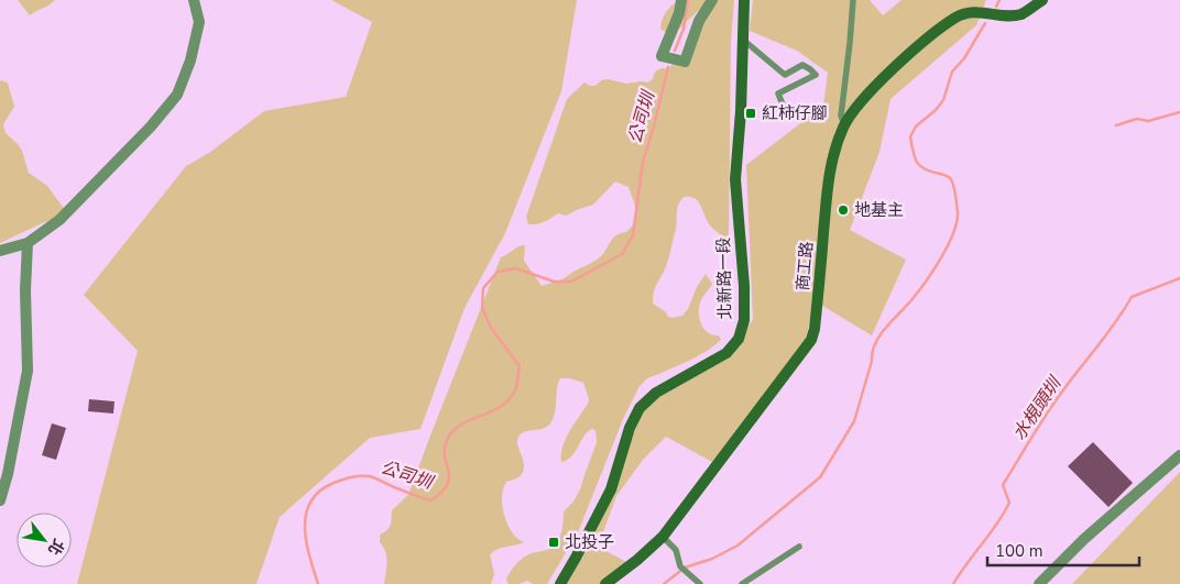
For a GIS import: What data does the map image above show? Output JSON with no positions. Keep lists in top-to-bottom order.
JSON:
{
  "streets": {
    "street": ["商工路", "北新路一段"]
  },
  "water": ["公司圳", "水梘頭圳"],
  "places": {
    "transit": ["紅柿仔腳", "北投子"],
    "other": ["地基主"]
  },
  "scale_bar": "100 m",
  "north": "bottom right"
}
